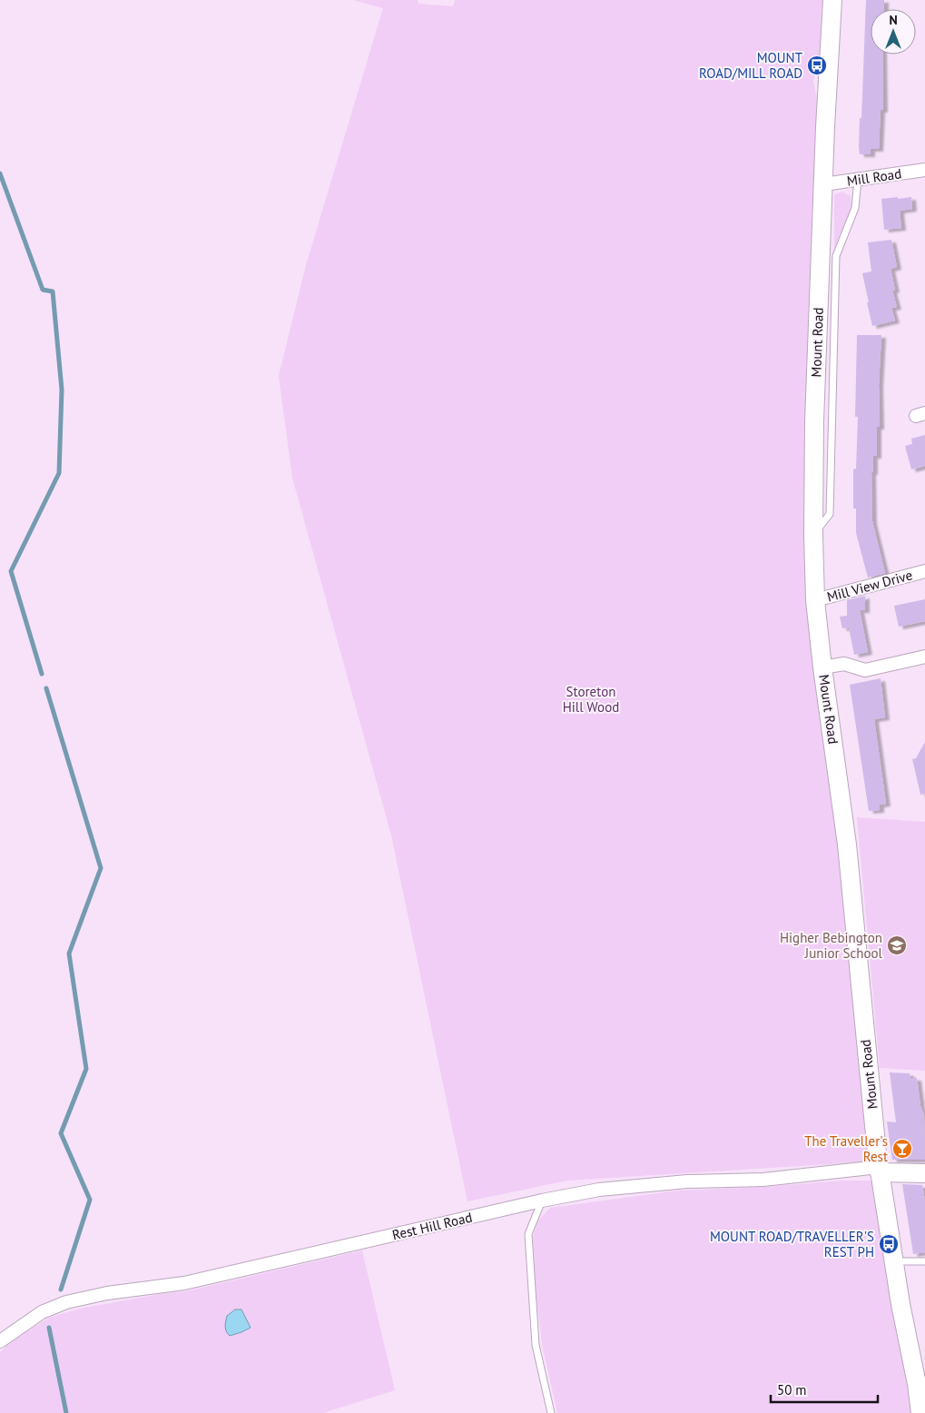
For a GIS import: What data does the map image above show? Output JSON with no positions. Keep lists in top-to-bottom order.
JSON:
{
  "streets": {
    "main road": ["Mount Road"],
    "street": ["Mill Road", "Mill View Drive", "Rest Hill Road"]
  },
  "crossings": [
    ["Mill Road", "Mount Road"],
    ["Mount Road", "Mill View Drive"],
    ["Mount Road", "Rest Hill Road"]
  ],
  "parks": ["Storeton Hill Wood"],
  "places": {
    "bus stop": ["MOUNT ROAD/MILL ROAD", "MOUNT ROAD/TRAVELLER'S REST PH"],
    "school or university": ["Higher Bebington Junior School"],
    "bar": ["The Traveller's Rest"]
  },
  "scale_bar": "50 m",
  "north": "top"
}
